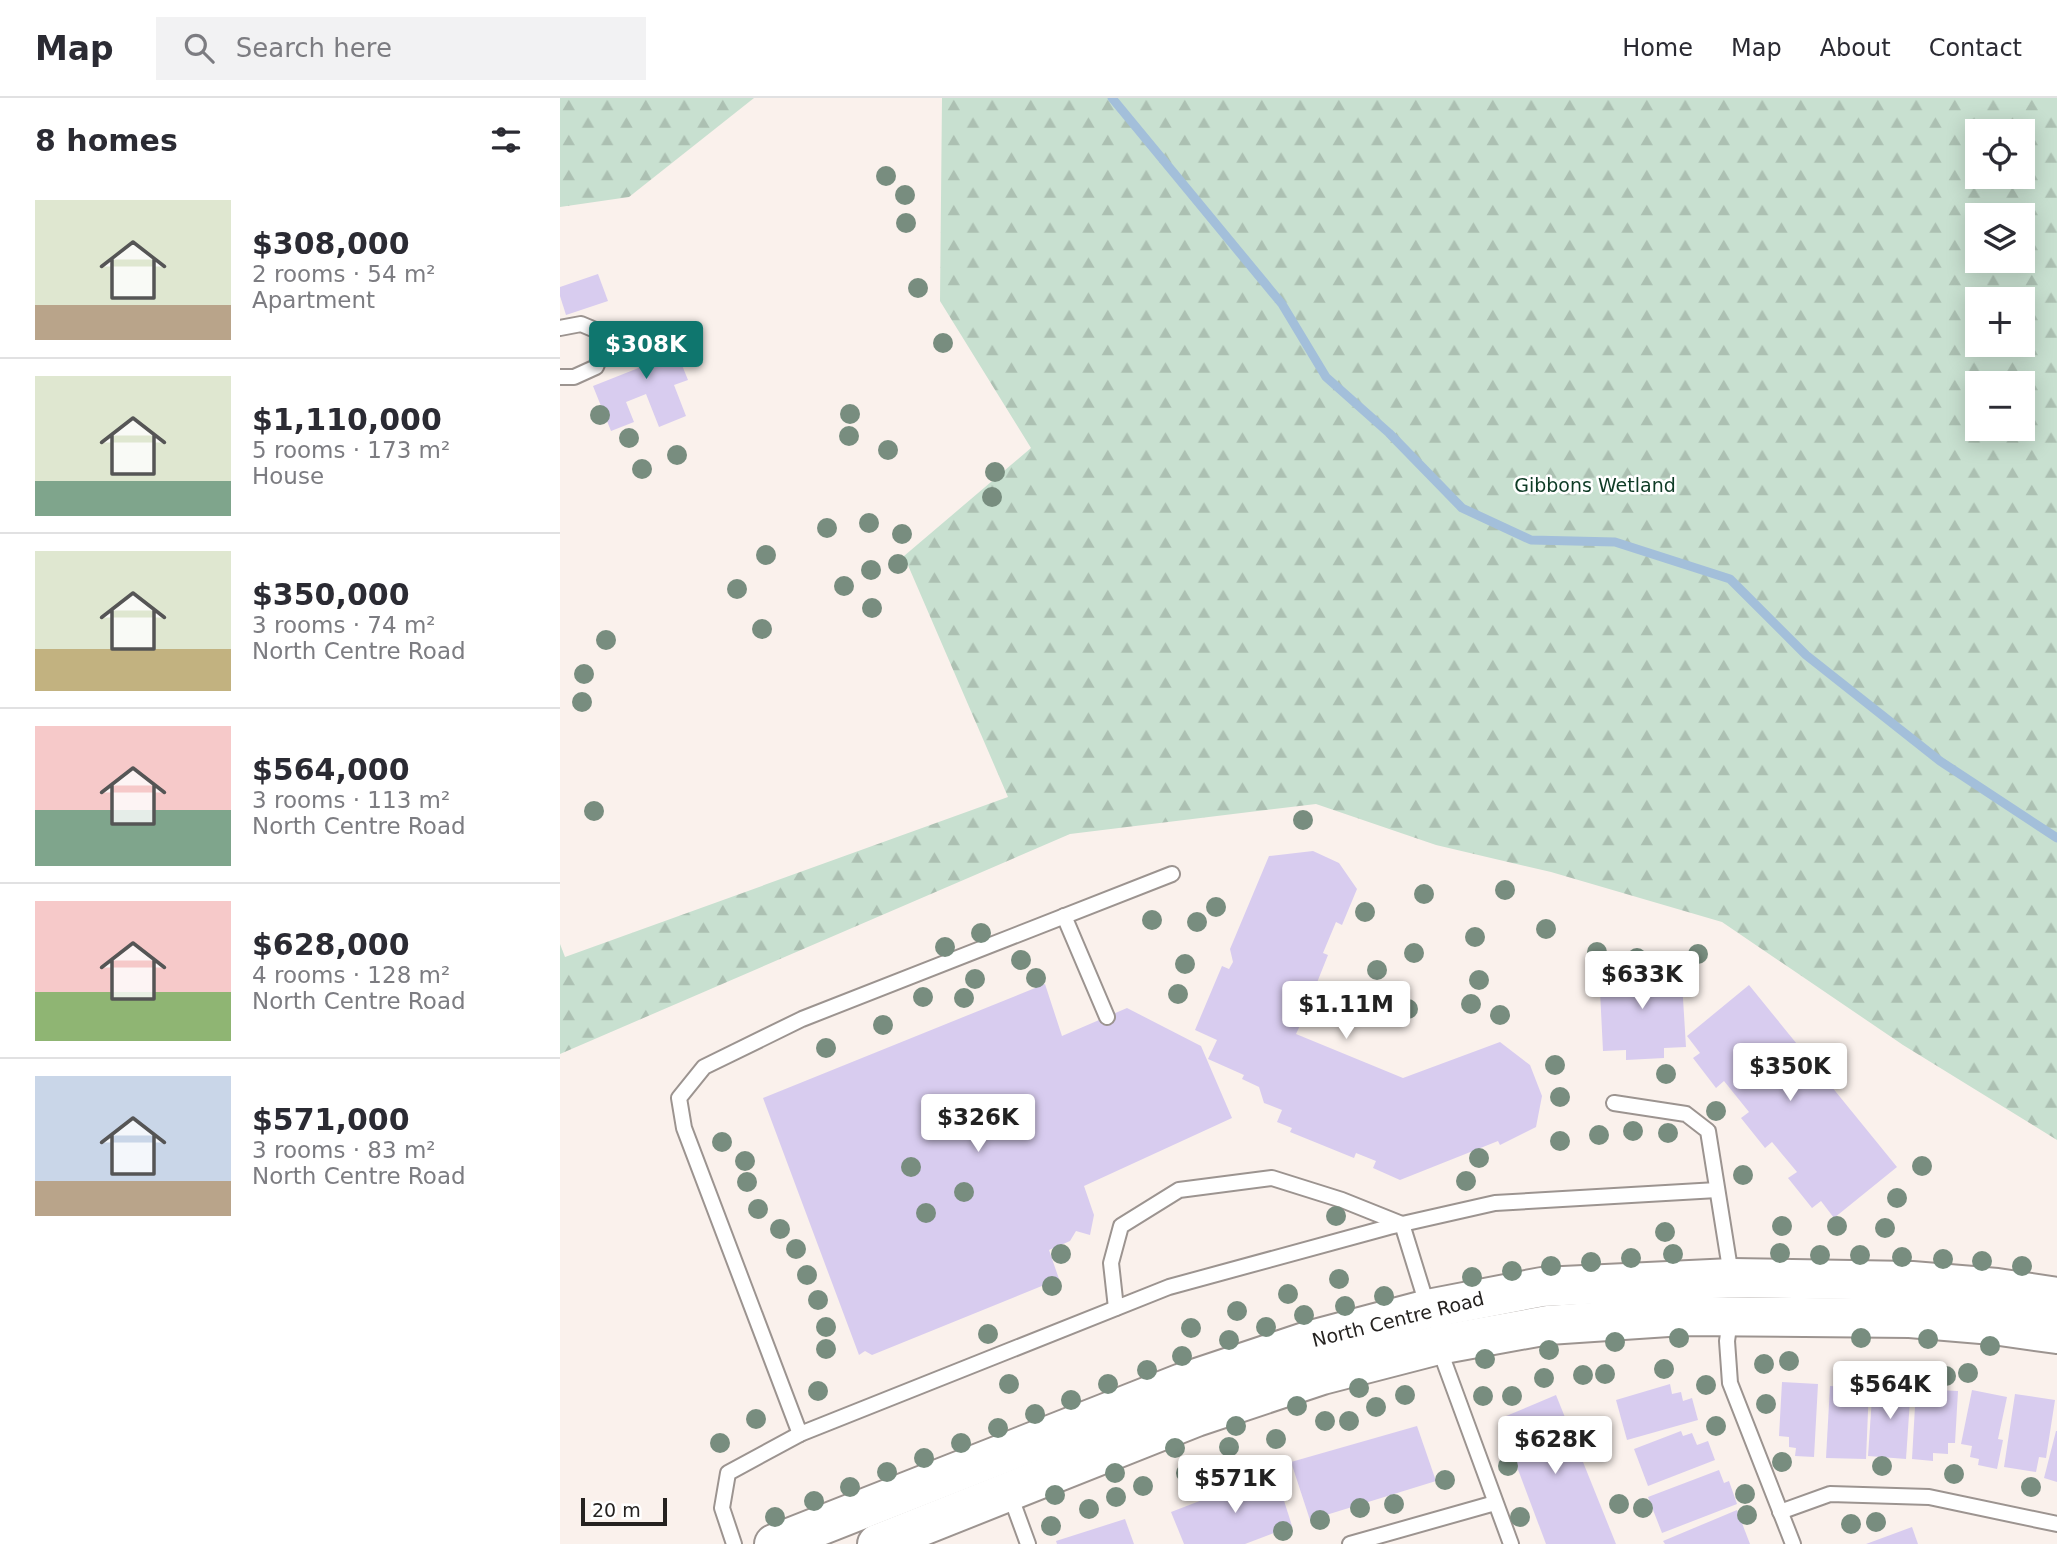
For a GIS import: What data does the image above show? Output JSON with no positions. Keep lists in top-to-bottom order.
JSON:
{
  "streets": {
    "street": ["North Centre Road"]
  },
  "parks": ["Gibbons Wetland"],
  "scale_bar": "20 m",
  "page": {
    "header": "Map",
    "search": "Search here",
    "nav": [
      "Home",
      "Map",
      "About",
      "Contact"
    ],
    "heading": "8 homes",
    "map_buttons": ["+", "−"],
    "list": [
      {
        "name": "$308,000",
        "note": "2 rooms · 54 m² · Apartment"
      },
      {
        "name": "$1,110,000",
        "note": "5 rooms · 173 m² · House"
      },
      {
        "name": "$350,000",
        "note": "3 rooms · 74 m² · North Centre Road"
      },
      {
        "name": "$564,000",
        "note": "3 rooms · 113 m² · North Centre Road"
      },
      {
        "name": "$628,000",
        "note": "4 rooms · 128 m² · North Centre Road"
      },
      {
        "name": "$571,000",
        "note": "3 rooms · 83 m² · North Centre Road"
      }
    ],
    "price": [
      "$308K",
      "$633K",
      "$1.11M",
      "$350K",
      "$326K",
      "$564K",
      "$628K",
      "$571K"
    ],
    "scale": "20 m"
  }
}
